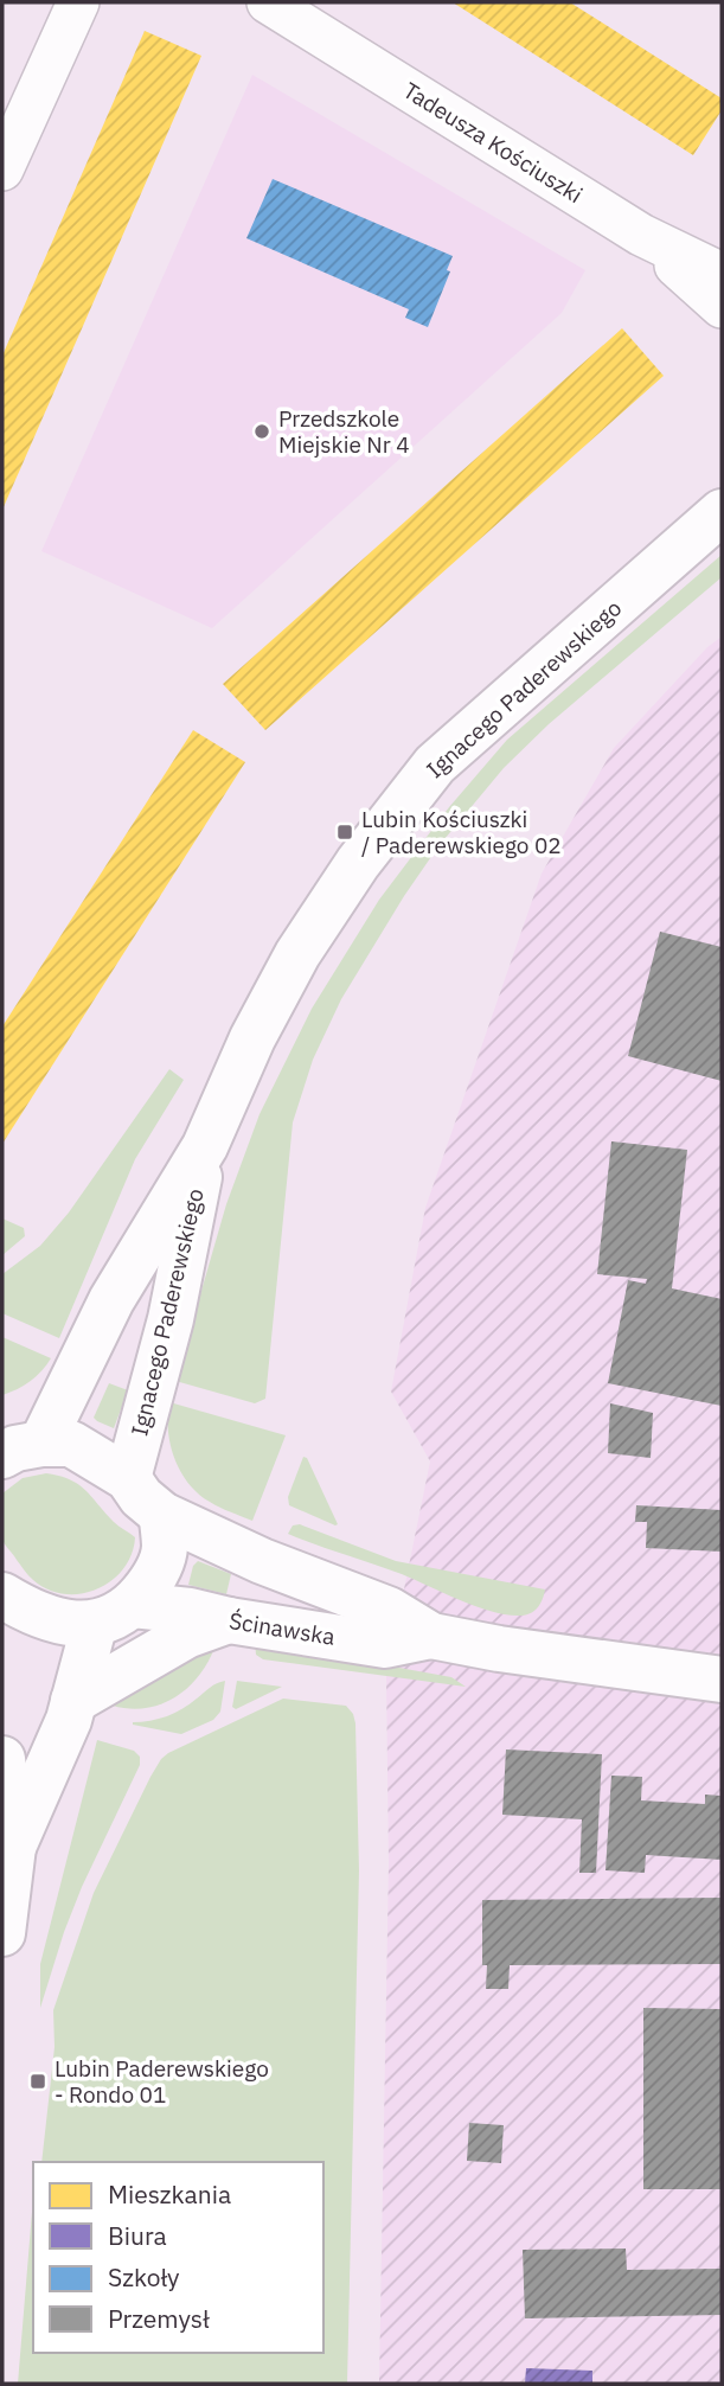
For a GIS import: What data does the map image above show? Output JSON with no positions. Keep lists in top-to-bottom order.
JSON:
{
  "streets": {
    "street": ["Tadeusza Kościuszki", "Ignacego Paderewskiego", "Ścinawska"]
  },
  "crossings": [
    ["Ignacego Paderewskiego", "Ścinawska"]
  ],
  "places": {
    "other": ["Przedszkole Miejskie Nr 4"],
    "transit": ["Lubin Kościuszki / Paderewskiego 02", "Lubin Paderewskiego - Rondo 01"]
  },
  "legend": [
    "Mieszkania",
    "Biura",
    "Szkoły",
    "Przemysł"
  ]
}
